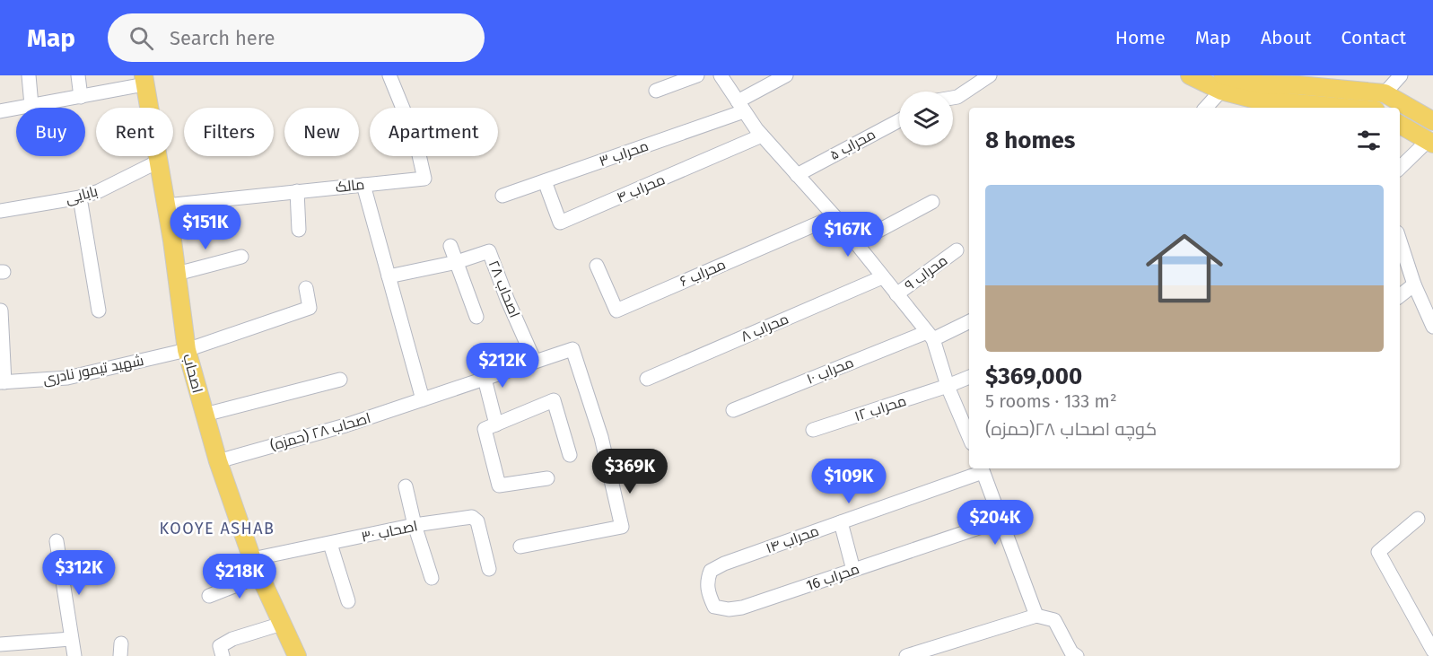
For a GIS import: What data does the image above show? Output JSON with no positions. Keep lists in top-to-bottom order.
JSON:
{
  "streets": {
    "main road": ["اصحاب"],
    "street": [
      "محراب ۵",
      "محراب ۳",
      "مالک",
      "محراب ۴",
      "بابایی",
      "محراب ۶",
      "محراب ۹",
      "اصحاب ۲۸",
      "محراب ۸",
      "شهید تیمور نادری",
      "محراب ۱۰",
      "محراب ۱۲",
      "اصحاب ۲۸ (حمزه)",
      "اصحاب ۳۰",
      "محراب ۱۴",
      "محراب 16"
    ]
  },
  "crossings": [
    ["محراب ۳", "محراب ۴"],
    ["مالک", "اصحاب"],
    ["بابایی", "اصحاب"],
    ["اصحاب ۲۸", "اصحاب ۲۸ (حمزه)"],
    ["شهید تیمور نادری", "اصحاب"],
    ["اصحاب", "اصحاب ۲۸ (حمزه)"],
    ["اصحاب", "اصحاب ۳۰"],
    ["محراب ۱۴", "محراب 16"]
  ],
  "districts": ["KOOYE ASHAB"],
  "page": {
    "header": "Map",
    "search": "Search here",
    "nav": [
      "Home",
      "Map",
      "About",
      "Contact"
    ],
    "chip": [
      "Buy",
      "Rent",
      "Filters",
      "New",
      "Apartment"
    ],
    "heading": "8 homes",
    "list": [
      {
        "name": "$369,000",
        "note": "5 rooms · 133 m² · کوچه اصحاب ۲۸(حمزه)"
      }
    ],
    "price": [
      "$151K",
      "$167K",
      "$212K",
      "$369K",
      "$109K",
      "$204K",
      "$312K",
      "$218K"
    ]
  }
}
